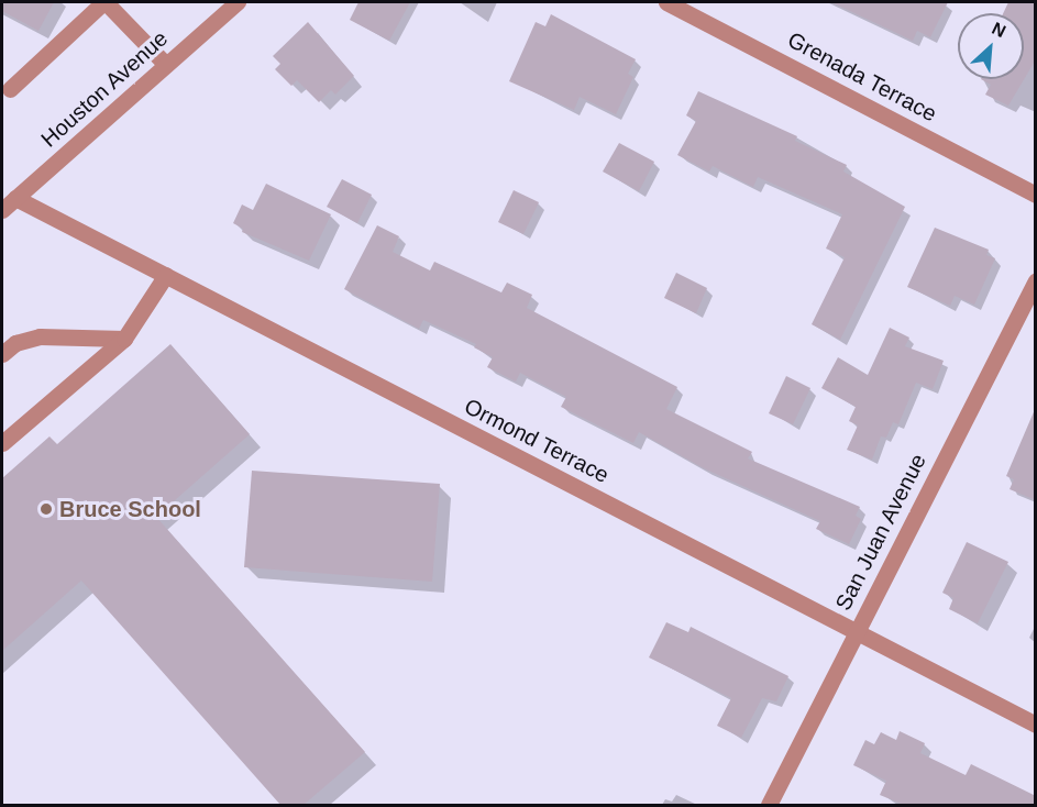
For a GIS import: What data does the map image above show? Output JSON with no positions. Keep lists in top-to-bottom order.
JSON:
{
  "streets": {
    "street": [
      "Grenada Terrace",
      "Houston Avenue",
      "Ormond Terrace",
      "San Juan Avenue"
    ]
  },
  "crossings": [
    ["Houston Avenue", "Ormond Terrace"],
    ["Ormond Terrace", "San Juan Avenue"]
  ],
  "places": ["Bruce School"],
  "north": "top right"
}
